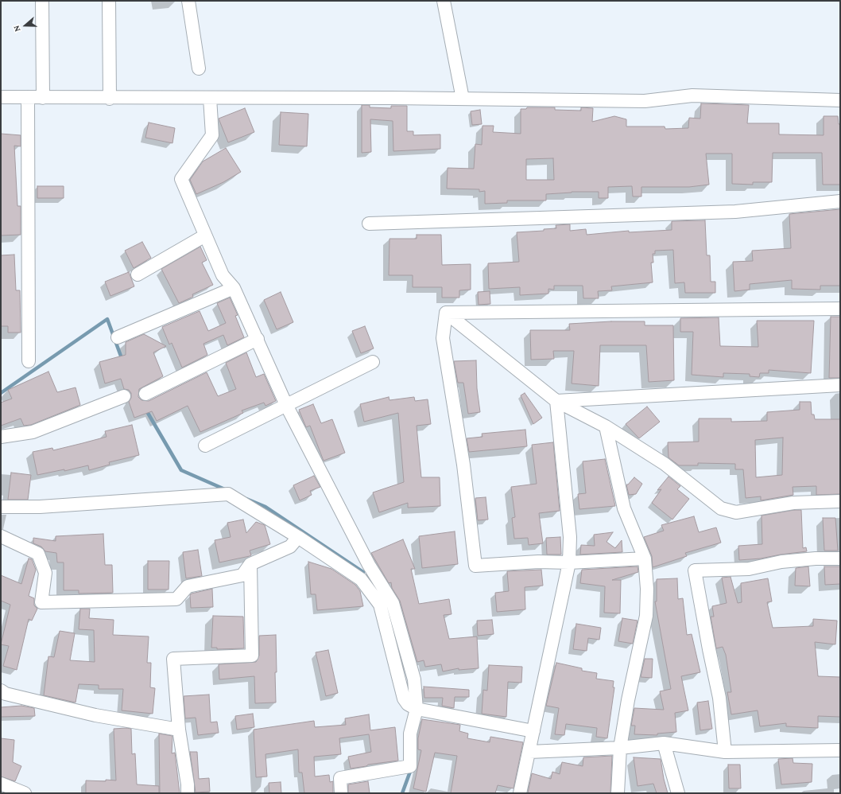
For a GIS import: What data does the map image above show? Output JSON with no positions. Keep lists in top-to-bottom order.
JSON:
{
  "north": "left"
}
